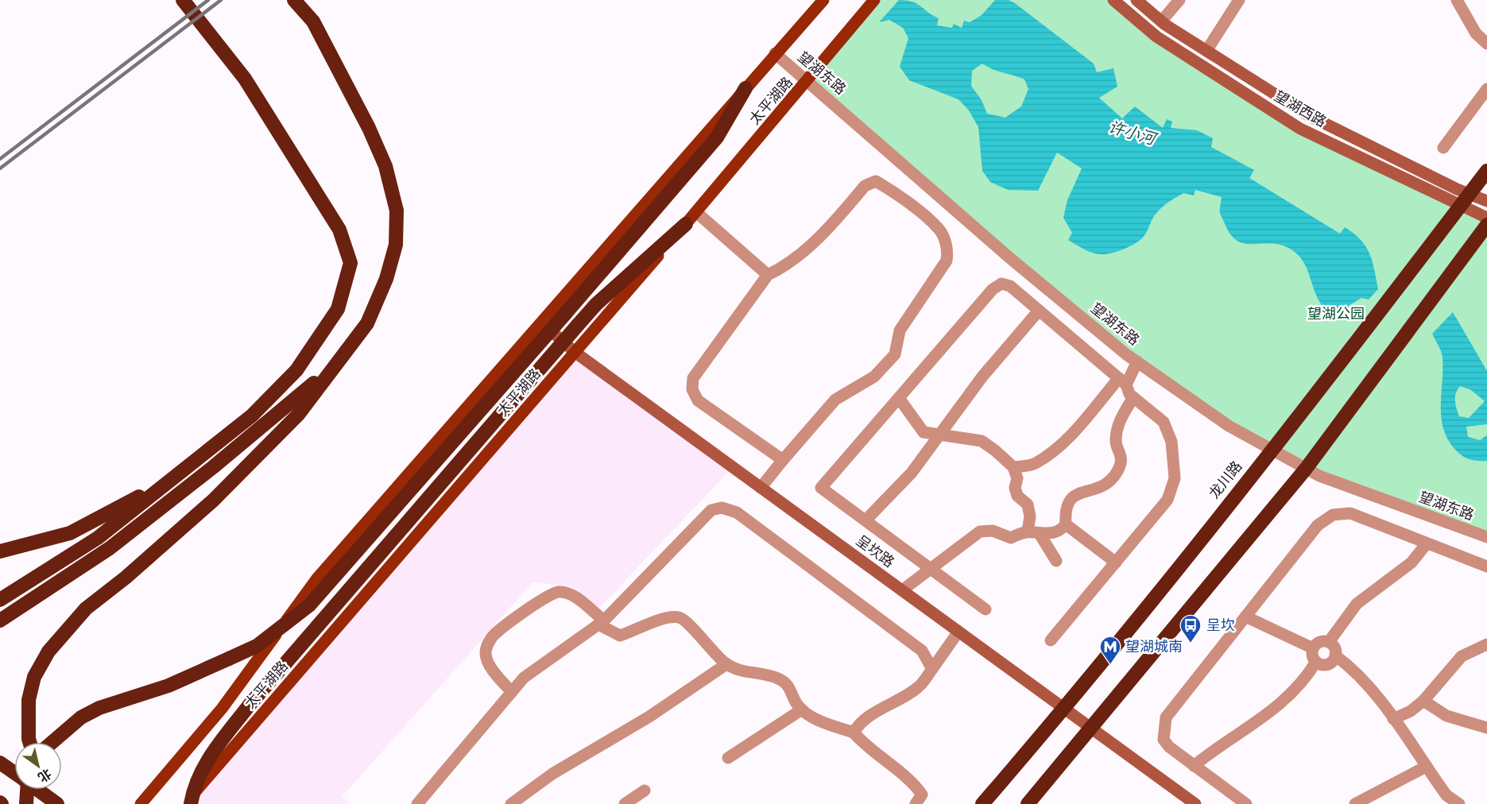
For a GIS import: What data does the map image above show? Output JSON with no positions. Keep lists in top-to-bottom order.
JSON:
{
  "streets": {
    "highway": ["龙川路"],
    "main road": ["太平湖路"],
    "street": ["望湖东路", "望湖西路", "呈坎路"]
  },
  "crossings": [
    ["望湖东路", "太平湖路"],
    ["望湖东路", "龙川路"],
    ["太平湖路", "呈坎路"],
    ["望湖西路", "龙川路"],
    ["龙川路", "呈坎路"]
  ],
  "water": ["许小河"],
  "parks": ["望湖公园"],
  "places": {
    "bus stop": ["呈坎"],
    "metro station": ["望湖城南"]
  },
  "north": "bottom right"
}
